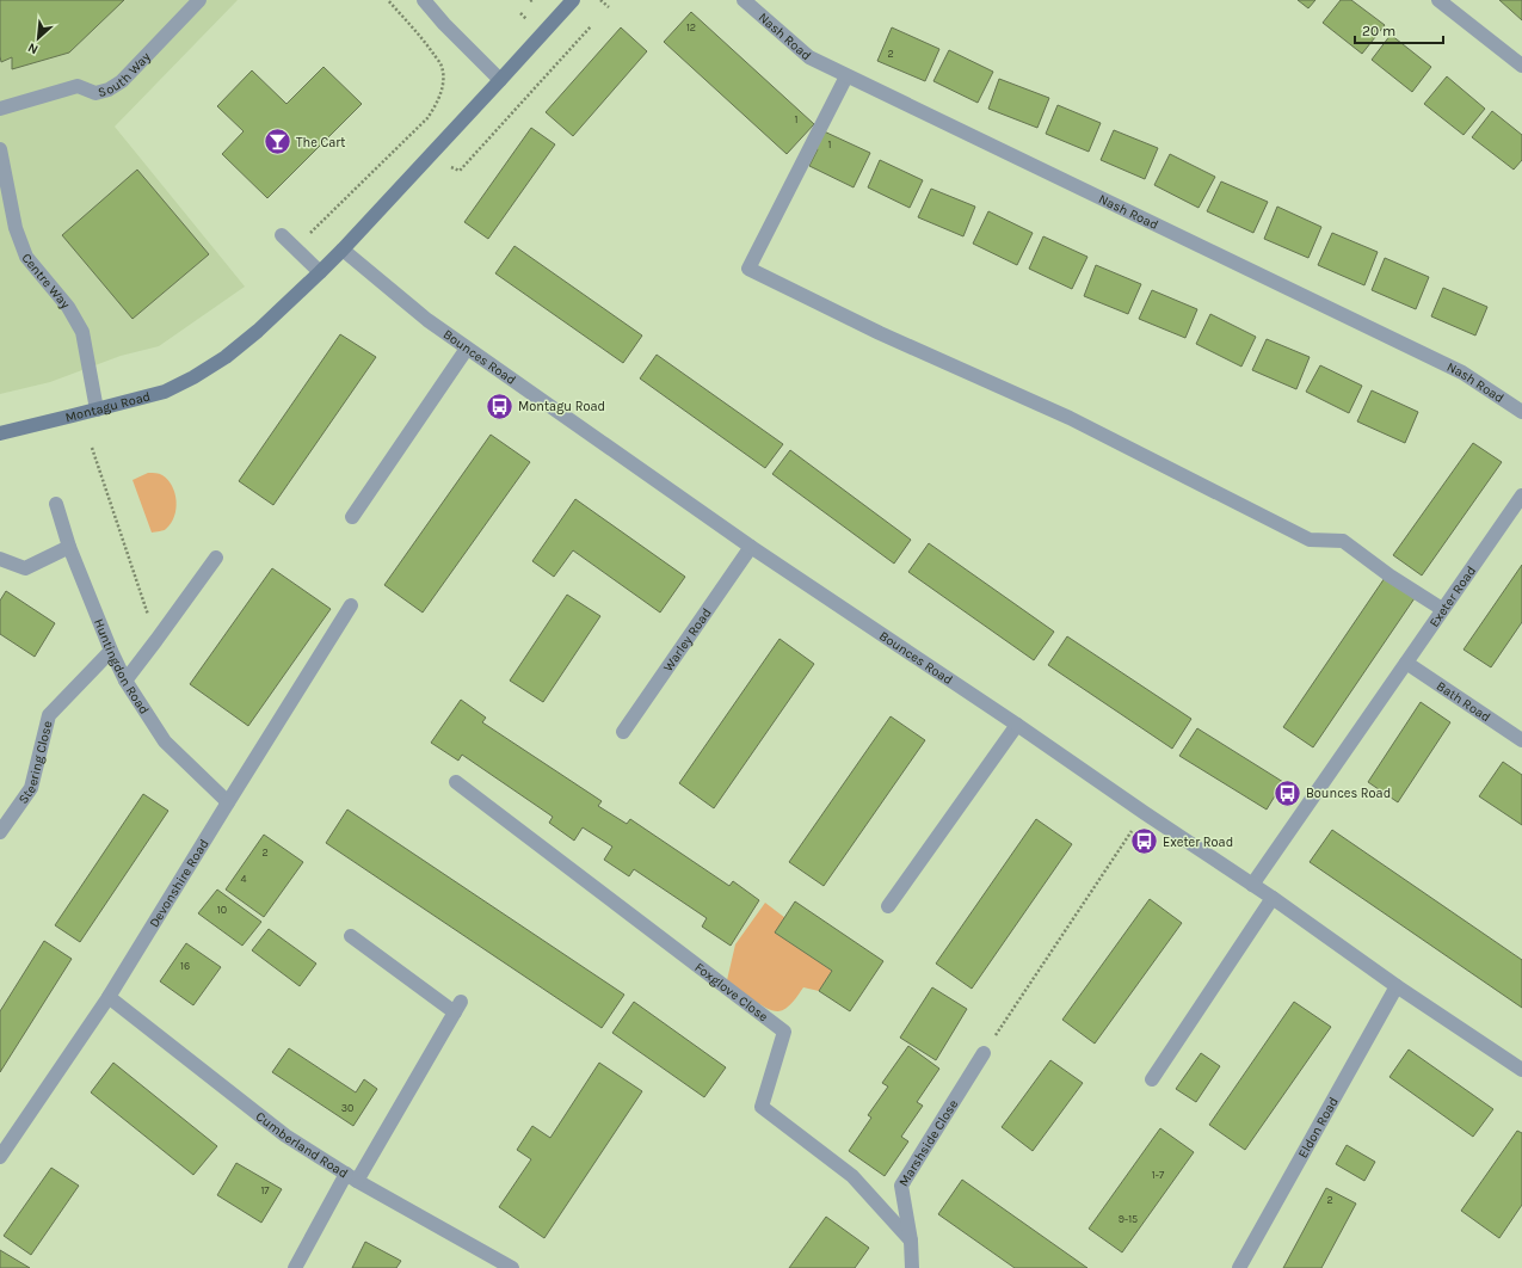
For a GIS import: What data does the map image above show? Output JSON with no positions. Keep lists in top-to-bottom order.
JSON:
{
  "streets": {
    "main road": ["Montagu Road"],
    "street": [
      "Nash Road",
      "South Way",
      "Centre Way",
      "Bounces Road",
      "Exeter Road",
      "Warley Road",
      "Huntingdon Road",
      "Bath Road",
      "Steering Close",
      "Devonshire Road",
      "Foxglove Close",
      "Eldon Road",
      "Marshside Close",
      "Cumberland Road"
    ]
  },
  "crossings": [
    ["Centre Way", "Montagu Road"],
    ["Bounces Road", "Montagu Road"],
    ["Bounces Road", "Exeter Road"],
    ["Bounces Road", "Warley Road"],
    ["Bounces Road", "Eldon Road"],
    ["Exeter Road", "Bath Road"],
    ["Huntingdon Road", "Steering Close"],
    ["Huntingdon Road", "Devonshire Road"],
    ["Devonshire Road", "Cumberland Road"],
    ["Foxglove Close", "Marshside Close"]
  ],
  "places": {
    "bar": ["The Cart"],
    "bus stop": ["Montagu Road", "Bounces Road", "Exeter Road"]
  },
  "house_numbers": [
    "12",
    "2",
    "1",
    "1",
    "2",
    "4",
    "10",
    "16",
    "30",
    "1-7",
    "17",
    "2",
    "9-15"
  ],
  "scale_bar": "20 m",
  "north": "bottom left"
}
